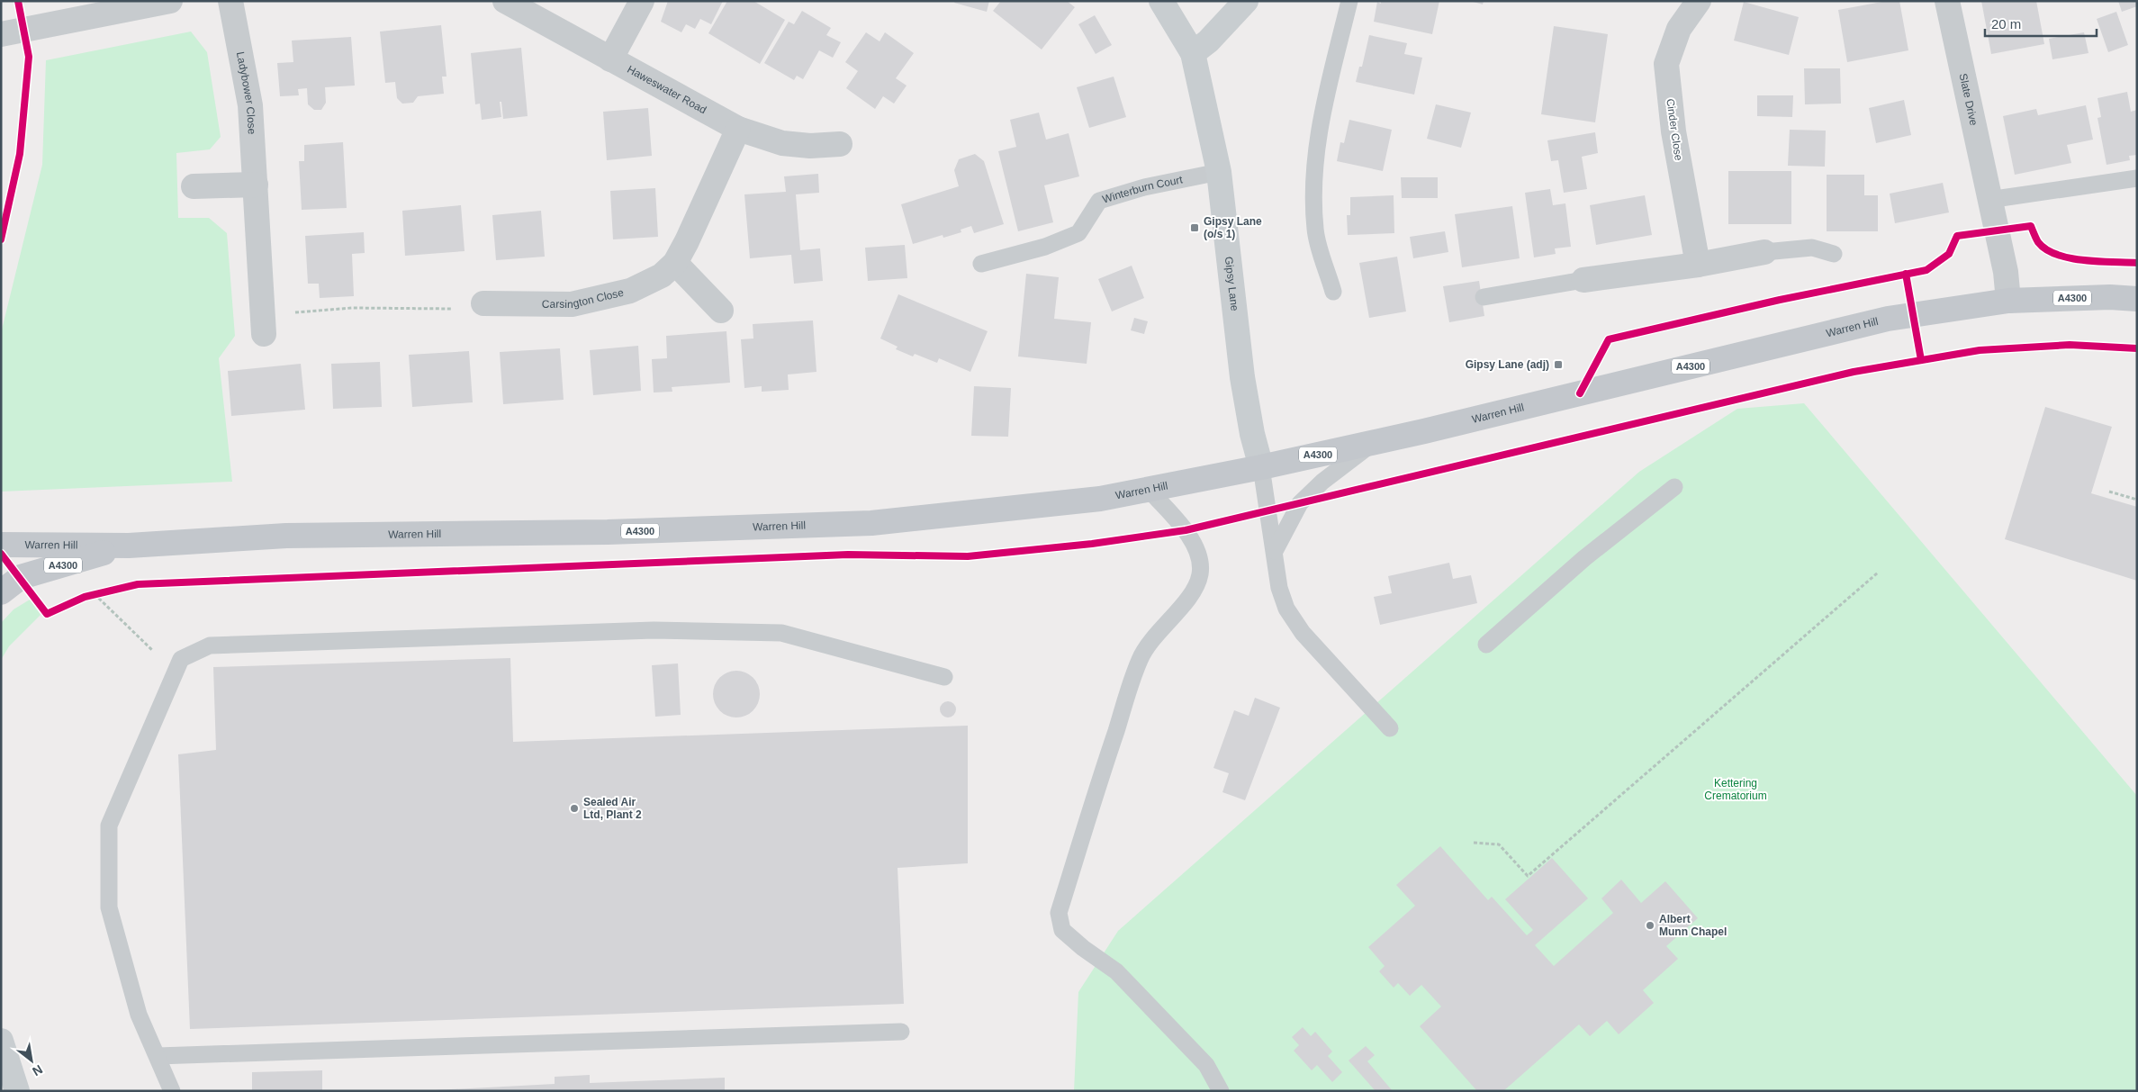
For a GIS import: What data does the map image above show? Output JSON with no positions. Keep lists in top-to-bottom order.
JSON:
{
  "streets": {
    "main road": ["Gipsy Lane", "A4300", "Warren Hill"],
    "street": [
      "Haweswater Road",
      "Ladybower Close",
      "Slate Drive",
      "Cinder Close",
      "Carsington Close"
    ],
    "lane": ["Winterburn Court"]
  },
  "crossings": [
    ["Haweswater Road", "Carsington Close"],
    ["Slate Drive", "Warren Hill"],
    ["Winterburn Court", "Gipsy Lane"],
    ["Gipsy Lane", "Warren Hill"]
  ],
  "parks": ["Kettering Crematorium"],
  "places": {
    "transit": ["Gipsy Lane (o/s 1)", "Gipsy Lane (adj)"],
    "other": ["Sealed Air Ltd, Plant 2", "Albert Munn Chapel"]
  },
  "scale_bar": "20 m",
  "north": "bottom right"
}
